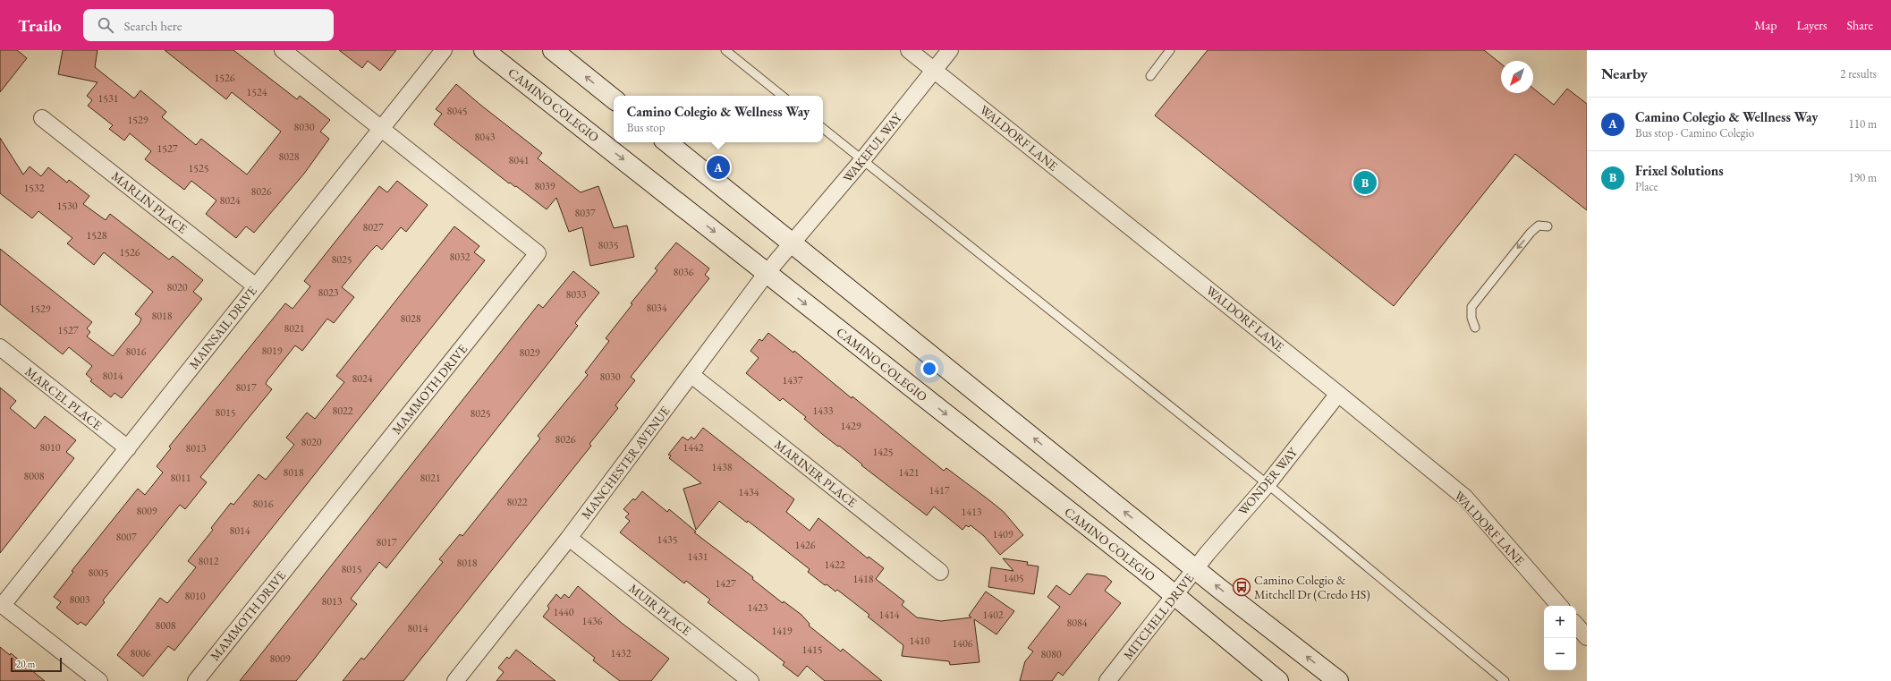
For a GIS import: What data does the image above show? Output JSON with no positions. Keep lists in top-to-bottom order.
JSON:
{
  "streets": {
    "street": [
      "CAMINO COLEGIO",
      "WALDORF LANE",
      "WAKEFUL WAY",
      "MARLIN PLACE",
      "MAINSAIL DRIVE",
      "MAMMOTH DRIVE",
      "MARCEL PLACE",
      "MANCHESTER AVENUE",
      "MARINER PLACE",
      "WONDER WAY",
      "MUIR PLACE",
      "MITCHELL DRIVE"
    ]
  },
  "crossings": [
    ["CAMINO COLEGIO", "MANCHESTER AVENUE"],
    ["CAMINO COLEGIO", "MITCHELL DRIVE"],
    ["WALDORF LANE", "WAKEFUL WAY"],
    ["WALDORF LANE", "WONDER WAY"],
    ["WAKEFUL WAY", "MANCHESTER AVENUE"],
    ["MARLIN PLACE", "MAINSAIL DRIVE"],
    ["MAINSAIL DRIVE", "MAMMOTH DRIVE"],
    ["MAINSAIL DRIVE", "MARCEL PLACE"],
    ["MANCHESTER AVENUE", "MARINER PLACE"],
    ["MANCHESTER AVENUE", "MUIR PLACE"],
    ["WONDER WAY", "MITCHELL DRIVE"]
  ],
  "places": {
    "bus stop": ["Camino Colegio & Mitchell Dr (Credo HS)"]
  },
  "house_numbers": [
    "1526",
    "1524",
    "1531",
    "8045",
    "1529",
    "8030",
    "8043",
    "1527",
    "8028",
    "8041",
    "1525",
    "8039",
    "1532",
    "8026",
    "8024",
    "1530",
    "8037",
    "8027",
    "1528",
    "8035",
    "1526",
    "8032",
    "8025",
    "8036",
    "8020",
    "8023",
    "8033",
    "8034",
    "1529",
    "8018",
    "8028",
    "8021",
    "1527",
    "8019",
    "8016",
    "8029",
    "8014",
    "8030",
    "8024",
    "1437",
    "8017",
    "8022",
    "1433",
    "8015",
    "8025",
    "1429",
    "8026",
    "8020",
    "8010",
    "1442",
    "8013",
    "1425",
    "1438",
    "8018",
    "1421",
    "8008",
    "8011",
    "8021",
    "1417",
    "1434",
    "8022",
    "8016",
    "8009",
    "1413",
    "8014",
    "1409",
    "8007",
    "1435",
    "8017",
    "1426",
    "1431",
    "8012",
    "8018",
    "1422",
    "8015",
    "8005",
    "1405",
    "1418",
    "1427",
    "8010",
    "8003",
    "8013",
    "1423",
    "1440",
    "1414",
    "1402",
    "1436",
    "8084",
    "8008",
    "8014",
    "1419",
    "1410",
    "1406",
    "1415",
    "8006",
    "1432",
    "8080",
    "8009"
  ],
  "scale_bar": "20 m",
  "north": "bottom left",
  "page": {
    "header": "Trailo",
    "search": "Search here",
    "nav": ["Map", "Layers", "Share"],
    "heading": ["Nearby", "2 results"],
    "popup": ["Camino Colegio & Wellness Way", "Bus stop"],
    "list": [
      {
        "mark": "A",
        "name": "Camino Colegio & Wellness Way",
        "note": "Bus stop · Camino Colegio",
        "value": "110 m"
      },
      {
        "mark": "B",
        "name": "Frixel Solutions",
        "note": "Place",
        "value": "190 m"
      }
    ],
    "pins": ["A", "B"],
    "map_buttons": ["+", "−"],
    "scale": "20 m"
  }
}
